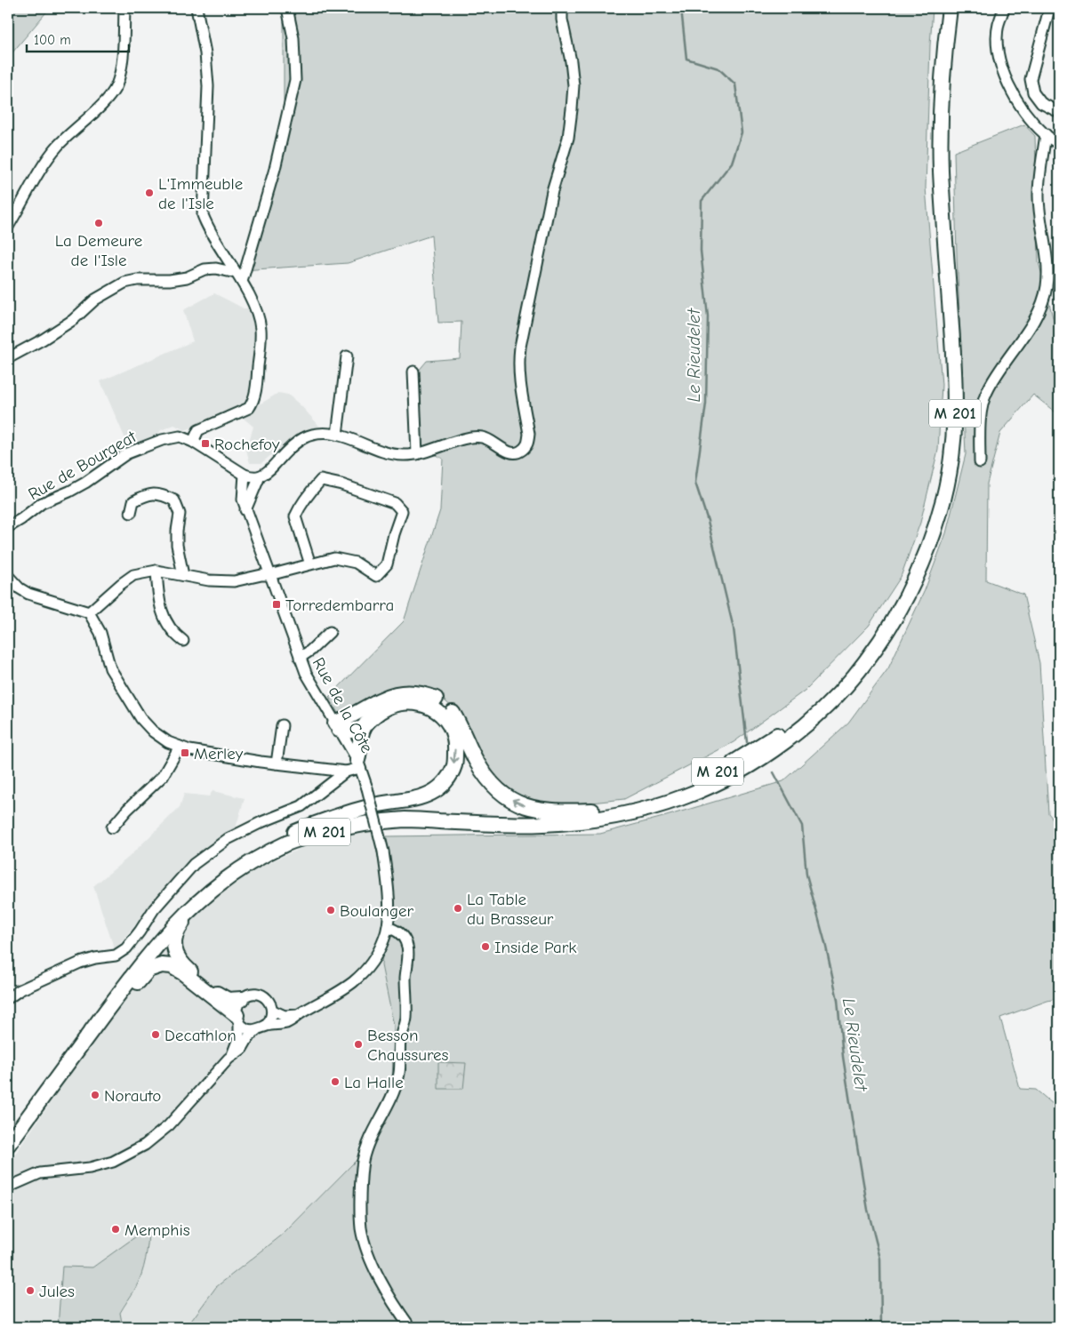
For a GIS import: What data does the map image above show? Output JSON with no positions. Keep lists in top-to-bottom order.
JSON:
{
  "streets": {
    "highway": ["M 201"],
    "street": ["Rue de Bourgeat", "Rue de la Côte"]
  },
  "crossings": [
    ["Rue de Bourgeat", "Rue de la Côte"]
  ],
  "water": ["Le Rieudelet"],
  "places": {
    "other": [
      "L'Immeuble de l'Isle",
      "La Demeure de l'Isle",
      "La Table du Brasseur",
      "Boulanger",
      "Inside Park",
      "Decathlon",
      "Besson Chaussures",
      "La Halle",
      "Norauto",
      "Memphis",
      "Jules"
    ],
    "transit": ["Rochefoy", "Torredembarra", "Merley"]
  },
  "scale_bar": "100 m"
}
